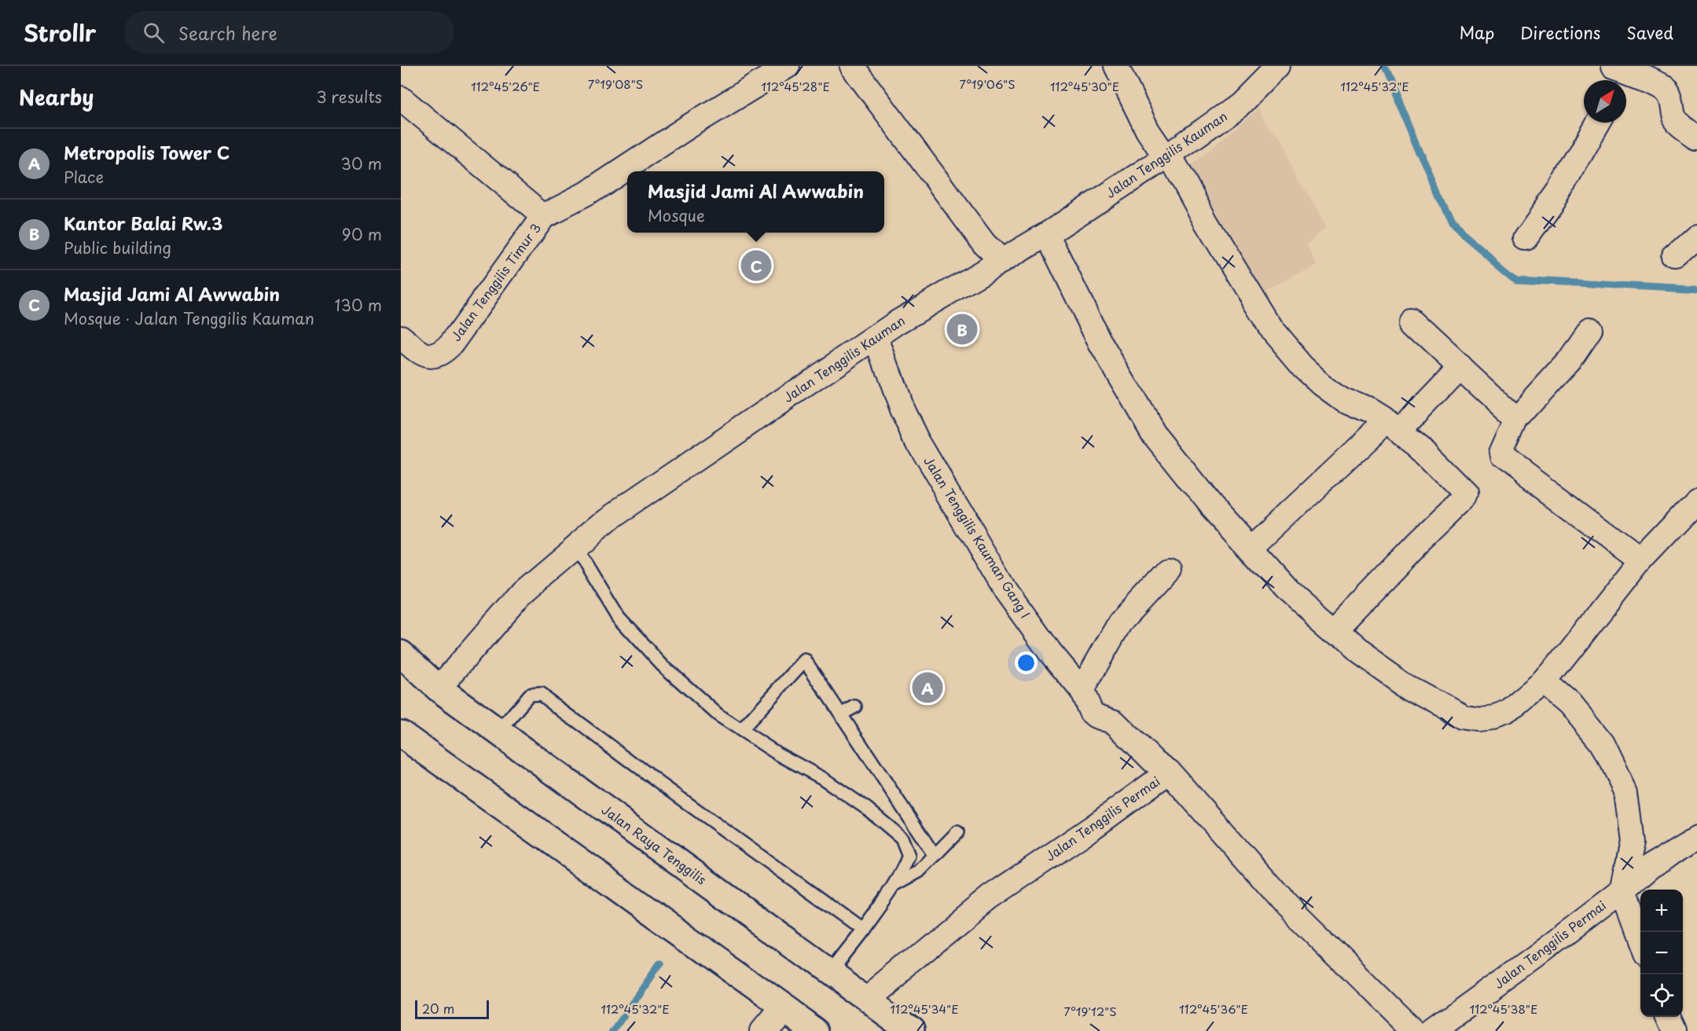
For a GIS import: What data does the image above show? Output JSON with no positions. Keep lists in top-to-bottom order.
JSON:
{
  "streets": {
    "main road": ["Jalan Raya Tenggilis"],
    "street": [
      "Jalan Tenggilis Kauman",
      "Jalan Tenggilis Timur 3",
      "Jalan Tenggilis Kauman Gang I",
      "Jalan Tenggilis Permai"
    ]
  },
  "crossings": [
    ["Jalan Tenggilis Kauman", "Jalan Tenggilis Kauman Gang I"],
    ["Jalan Tenggilis Kauman", "Jalan Raya Tenggilis"],
    ["Jalan Tenggilis Kauman Gang I", "Jalan Tenggilis Permai"],
    ["Jalan Tenggilis Permai", "Jalan Raya Tenggilis"]
  ],
  "scale_bar": "20 m",
  "north": "top right",
  "page": {
    "header": "Strollr",
    "search": "Search here",
    "nav": ["Map", "Directions", "Saved"],
    "heading": ["Nearby", "3 results"],
    "list": [
      {
        "mark": "A",
        "name": "Metropolis Tower C",
        "note": "Place",
        "value": "30 m"
      },
      {
        "mark": "B",
        "name": "Kantor Balai Rw.3",
        "note": "Public building",
        "value": "90 m"
      },
      {
        "mark": "C",
        "name": "Masjid Jami Al Awwabin",
        "note": "Mosque · Jalan Tenggilis Kauman",
        "value": "130 m"
      }
    ],
    "popup": ["Masjid Jami Al Awwabin", "Mosque"],
    "pins": ["C", "B", "A"],
    "map_buttons": ["+", "−"],
    "scale": "20 m"
  },
  "coordinates": [
    "7°19'08\"S",
    "7°19'06\"S",
    "112°45'28\"E",
    "112°45'32\"E",
    "112°45'26\"E",
    "112°45'30\"E",
    "112°45'34\"E",
    "112°45'36\"E",
    "112°45'38\"E",
    "7°19'12\"S"
  ]
}
